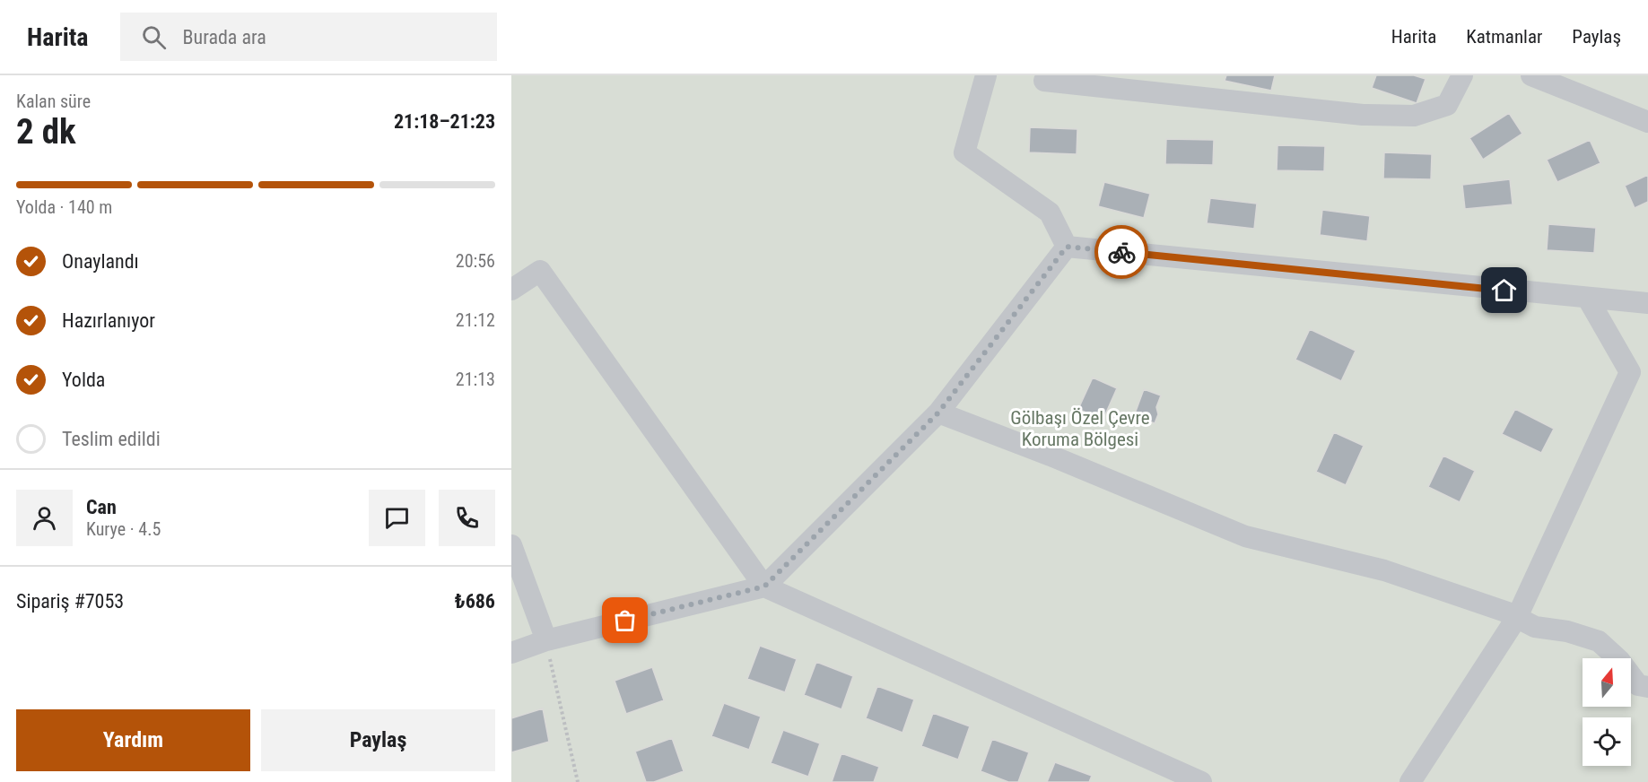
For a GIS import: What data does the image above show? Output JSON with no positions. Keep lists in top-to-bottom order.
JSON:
{
  "parks": ["Gölbaşı Özel Çevre Koruma Bölgesi"],
  "north": "top",
  "page": {
    "header": "Harita",
    "search": "Burada ara",
    "nav": ["Harita", "Katmanlar", "Paylaş"],
    "heading": ["2 dk", "Kalan süre", "21:18–21:23"],
    "panel": [
      "Can",
      "Kurye · 4.5",
      "Sipariş #7053",
      "₺686"
    ],
    "bar": "Yolda · 140 m",
    "list": [
      ["Onaylandı", "20:56"],
      ["Hazırlanıyor", "21:12"],
      ["Yolda", "21:13"],
      "Teslim edildi"
    ],
    "buttons": ["Yardım", "Paylaş"]
  }
}
